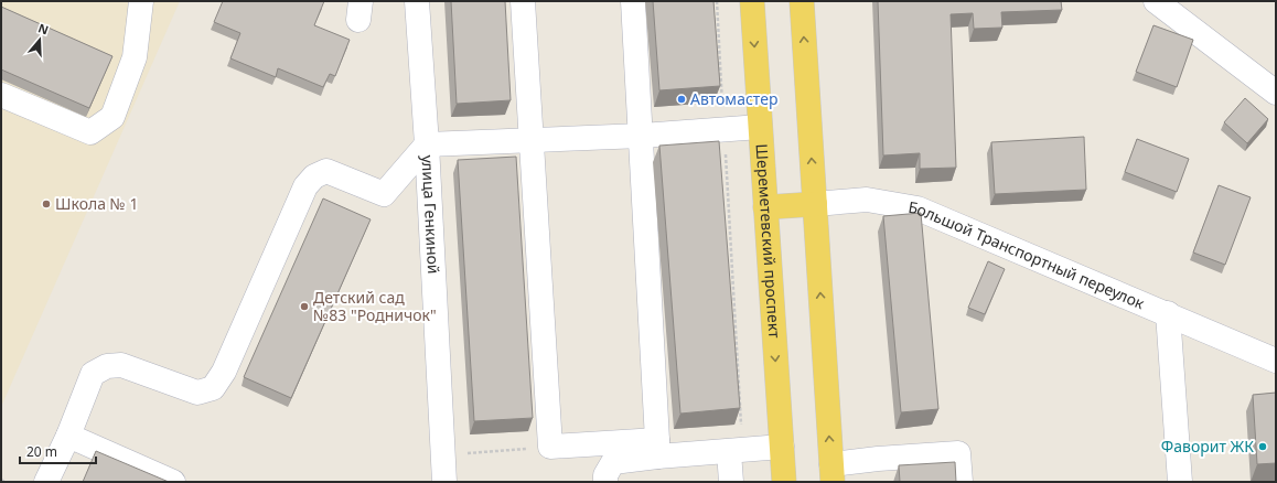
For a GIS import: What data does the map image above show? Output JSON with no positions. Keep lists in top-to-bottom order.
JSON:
{
  "streets": {
    "main road": ["Шереметевский проспект", "Большой Транспортный переулок"],
    "street": ["улица Генкиной"]
  },
  "crossings": [
    ["Шереметевский проспект", "Большой Транспортный переулок"]
  ],
  "places": [
    "Автомастер",
    "Школа № 1",
    "Детский сад №83 \"Родничок\"",
    "Фаворит ЖК"
  ],
  "scale_bar": "20 m",
  "north": "top"
}
